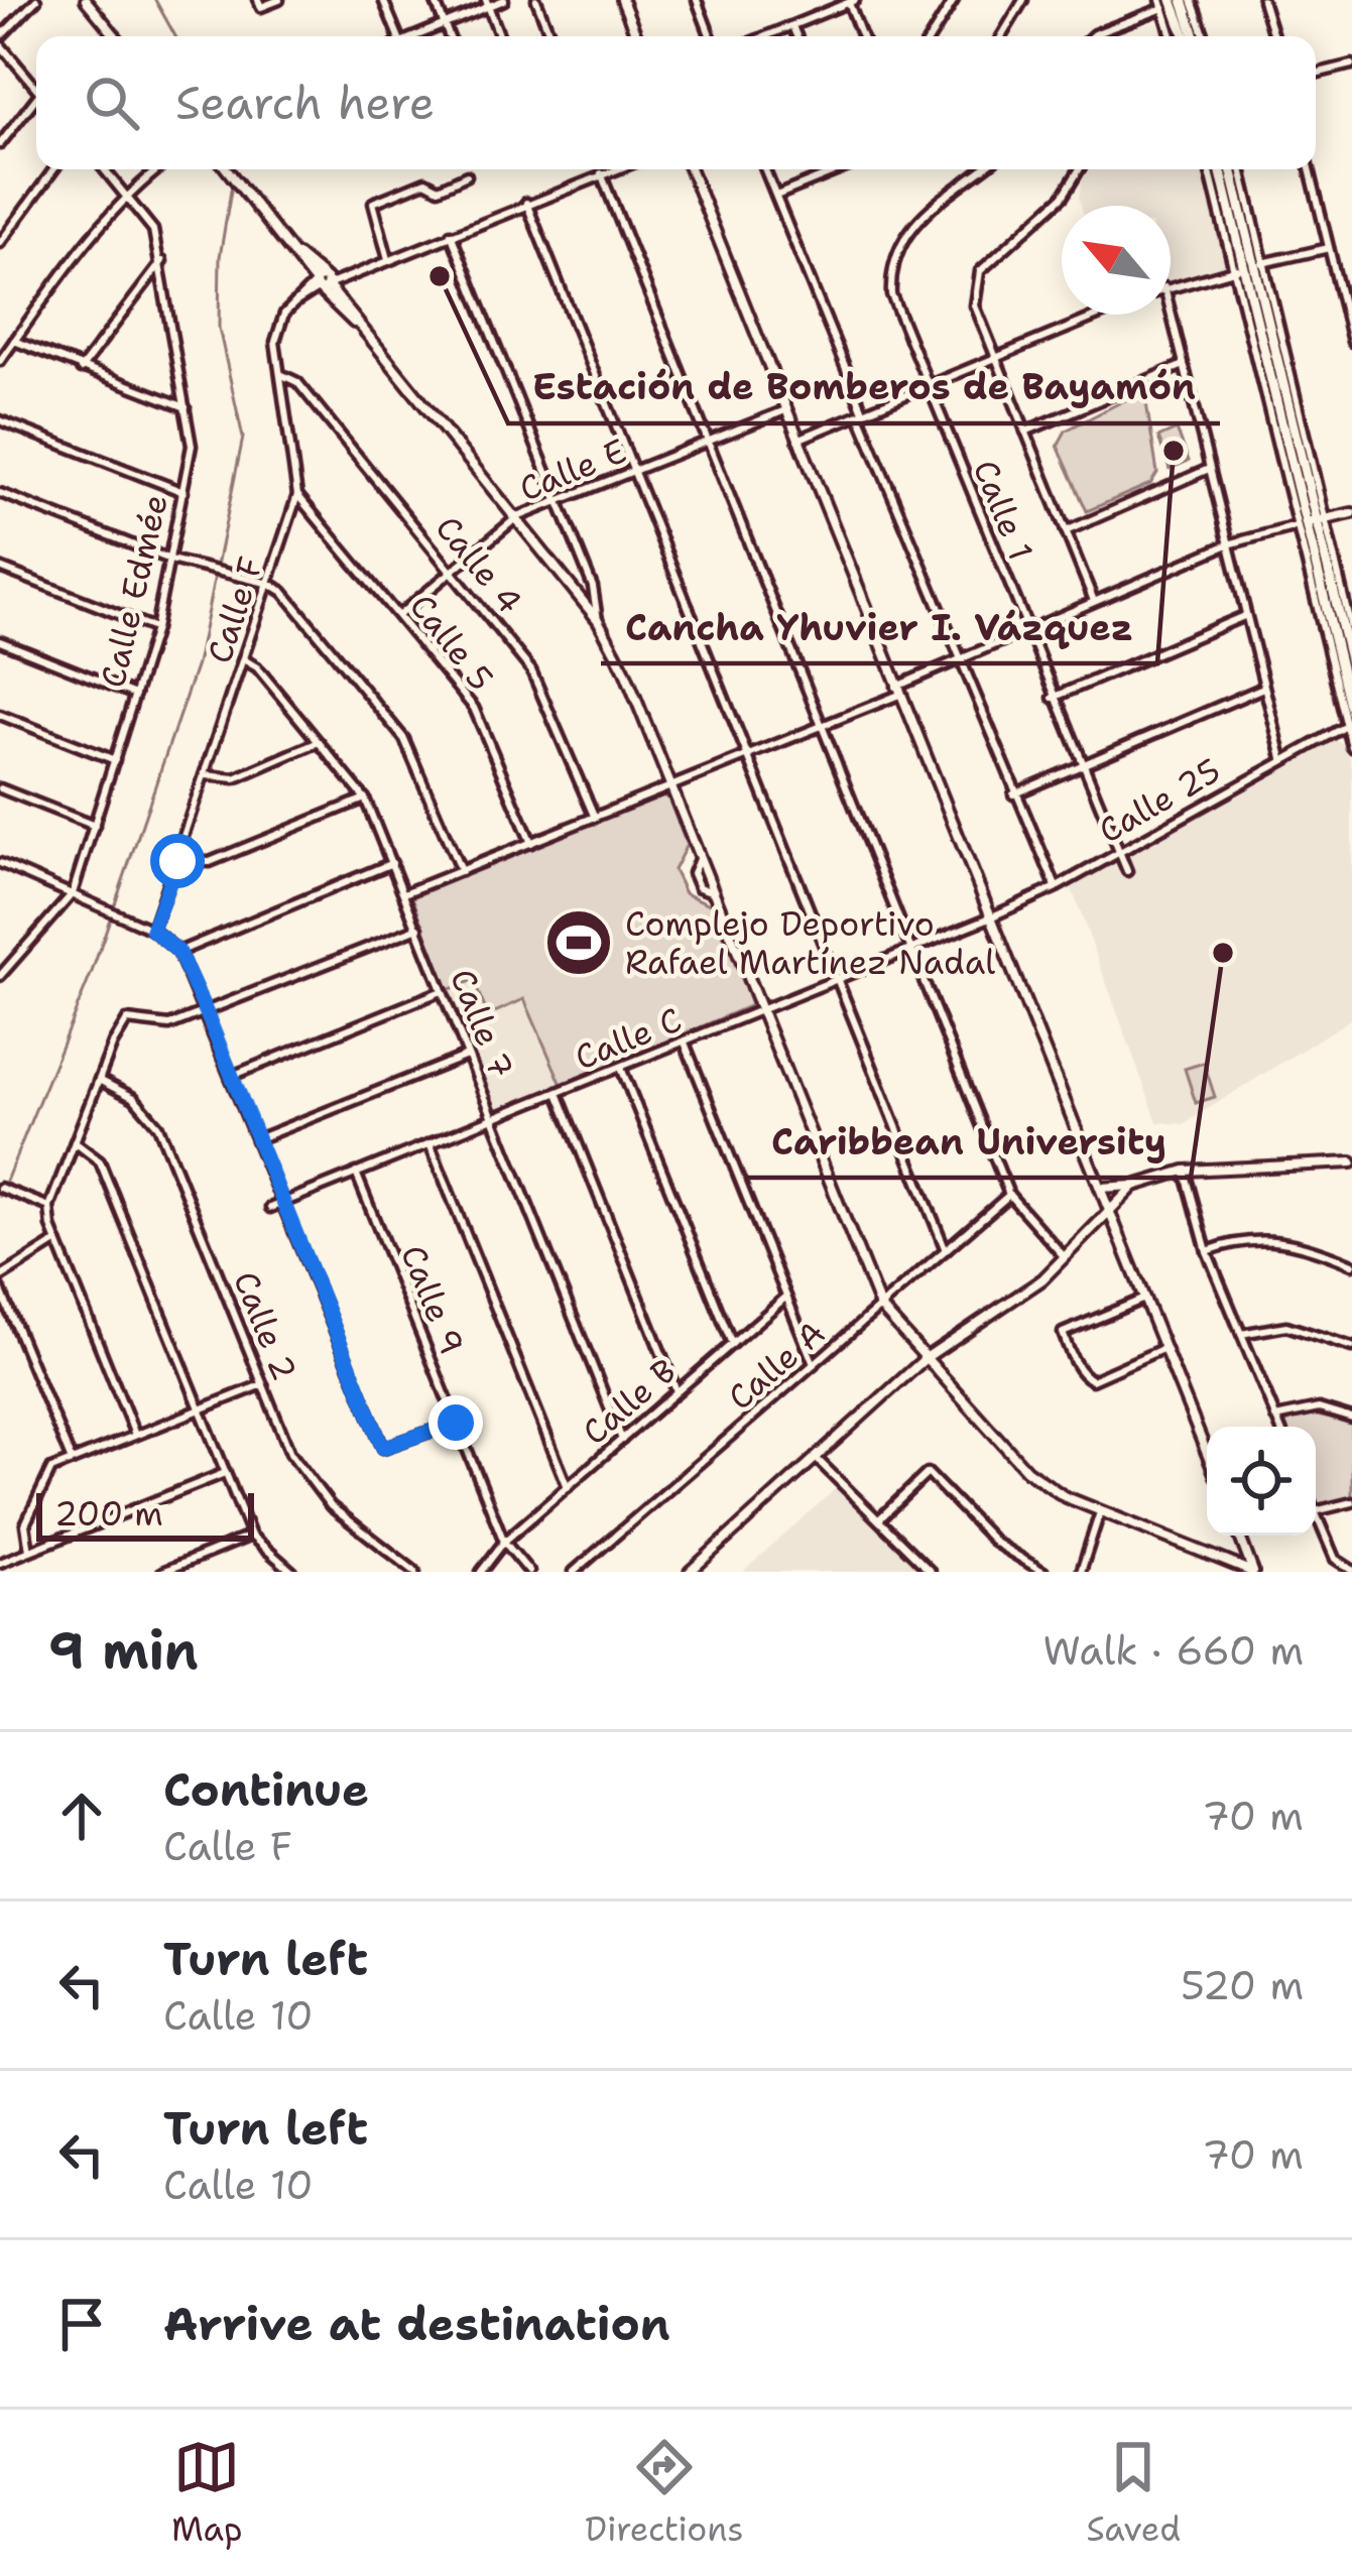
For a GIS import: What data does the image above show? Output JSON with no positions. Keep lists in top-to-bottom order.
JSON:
{
  "streets": {
    "street": [
      "Calle E",
      "Calle 1",
      "Calle 4",
      "Calle Edmée",
      "Calle F",
      "Calle 5",
      "Calle 25",
      "Calle 7",
      "Calle C",
      "Calle 9",
      "Calle 2",
      "Calle A",
      "Calle B"
    ]
  },
  "crossings": [
    ["Calle E", "Calle 4"],
    ["Calle E", "Calle 5"],
    ["Calle 1", "Calle 25"],
    ["Calle 4", "Calle F"],
    ["Calle F", "Calle 5"],
    ["Calle F", "Calle 7"],
    ["Calle 25", "Calle C"],
    ["Calle 7", "Calle C"],
    ["Calle 7", "Calle B"],
    ["Calle C", "Calle 9"],
    ["Calle 9", "Calle B"]
  ],
  "places": {
    "other": ["Estación de Bomberos de Bayamón", "Cancha Yhuvier I. Vázquez", "Caribbean University"],
    "sports": ["Complejo Deportivo Rafael Martínez Nadal"]
  },
  "scale_bar": "200 m",
  "north": "top left",
  "page": {
    "search": "Search here",
    "scale": "200 m",
    "heading": ["9 min", "Walk · 660 m"],
    "list": [
      ["Continue", "Calle F", "70 m"],
      ["Turn left", "Calle 10", "520 m"],
      ["Turn left", "Calle 10", "70 m"],
      "Arrive at destination"
    ],
    "nav": ["Map", "Directions", "Saved"]
  }
}
